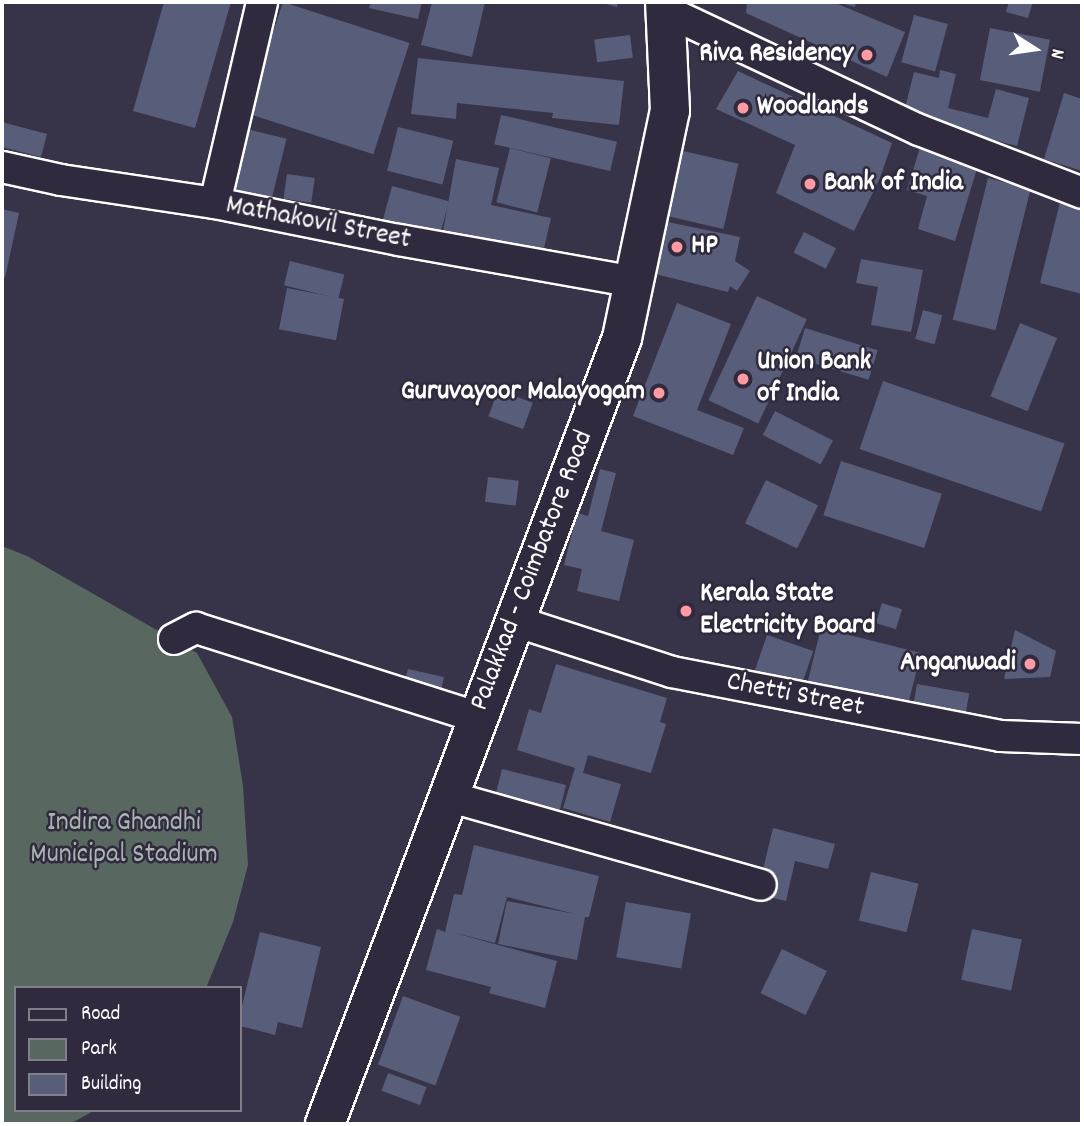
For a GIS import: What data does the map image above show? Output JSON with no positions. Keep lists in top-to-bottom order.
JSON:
{
  "streets": {
    "main road": ["Palakkad - Coimbatore Road"],
    "street": ["Mathakovil Street", "Chetti Street"]
  },
  "crossings": [
    ["Mathakovil Street", "Palakkad - Coimbatore Road"],
    ["Palakkad - Coimbatore Road", "Chetti Street"]
  ],
  "parks": ["Indira Ghandhi Municipal Stadium"],
  "places": [
    "Riva Residency",
    "Woodlands",
    "Bank of India",
    "HP",
    "Union Bank of India",
    "Guruvayoor Malayogam",
    "Kerala State Electricity Board",
    "Anganwadi"
  ],
  "legend": ["Road", "Park", "Building"],
  "north": "right"
}
